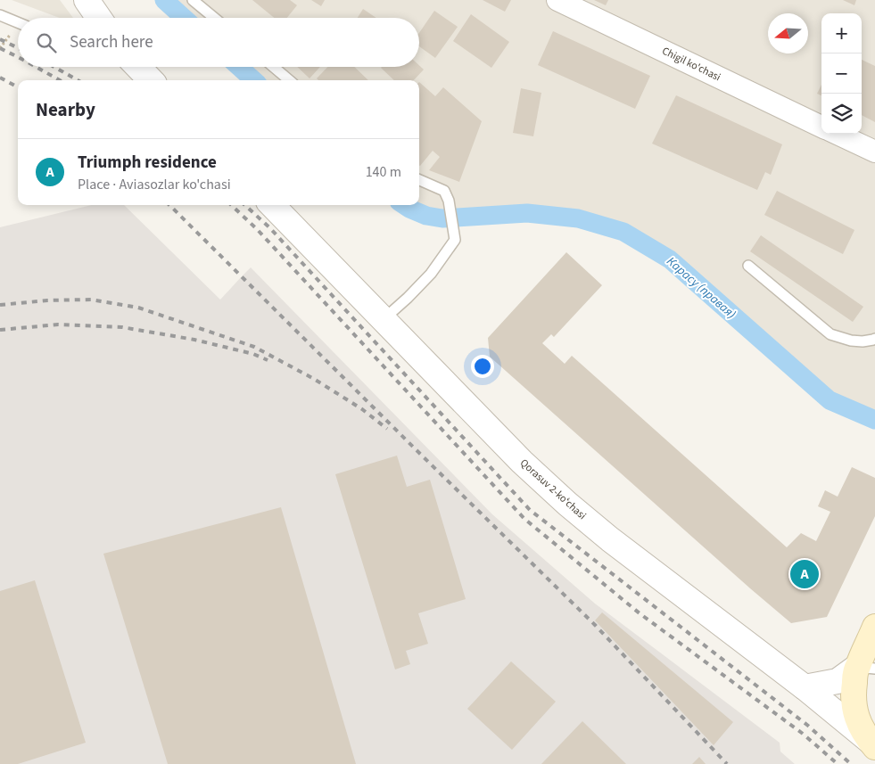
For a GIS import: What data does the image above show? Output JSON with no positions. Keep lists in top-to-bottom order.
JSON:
{
  "streets": {
    "street": ["Chigil ko'chasi", "Qorasuv 2-koʻchasi"]
  },
  "water": ["Карасу (правая)"],
  "north": "left",
  "page": {
    "map_buttons": ["+", "−"],
    "search": "Search here",
    "heading": "Nearby",
    "list": [
      {
        "mark": "A",
        "name": "Triumph residence",
        "note": "Place · Aviasozlar ko'chasi",
        "value": "140 m"
      }
    ],
    "pins": "A"
  }
}
